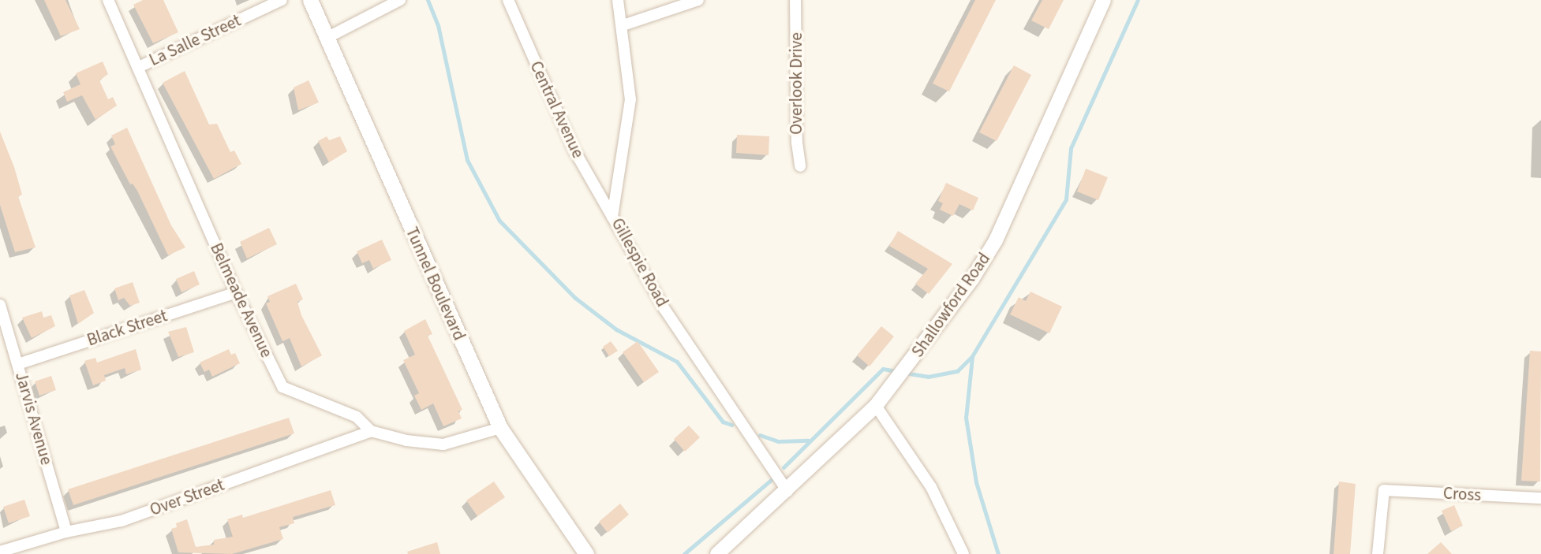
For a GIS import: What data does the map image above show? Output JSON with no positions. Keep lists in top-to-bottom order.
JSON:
{
  "streets": {
    "main road": ["Tunnel Boulevard"],
    "street": [
      "La Salle Street",
      "Overlook Drive",
      "Central Avenue",
      "Gillespie Road",
      "Belmeade Avenue",
      "Shallowford Road",
      "Black Street",
      "Jarvis Avenue",
      "Cross",
      "Over Street"
    ]
  },
  "crossings": [
    ["La Salle Street", "Belmeade Avenue"],
    ["Central Avenue", "Gillespie Road"],
    ["Gillespie Road", "Shallowford Road"],
    ["Tunnel Boulevard", "Belmeade Avenue"],
    ["Belmeade Avenue", "Black Street"],
    ["Belmeade Avenue", "Over Street"],
    ["Black Street", "Jarvis Avenue"],
    ["Jarvis Avenue", "Over Street"]
  ]
}
